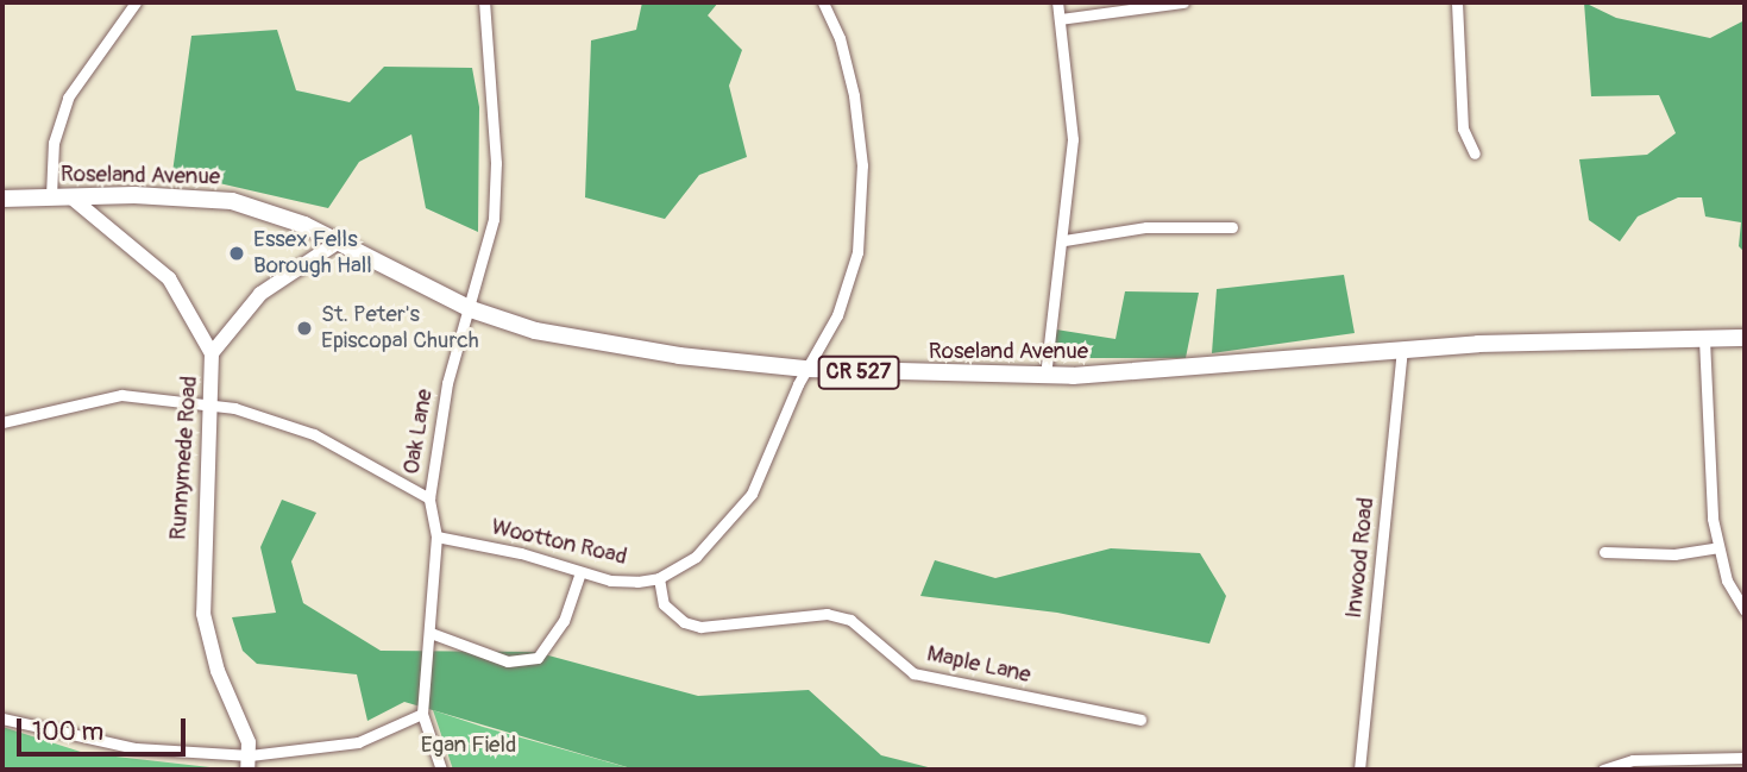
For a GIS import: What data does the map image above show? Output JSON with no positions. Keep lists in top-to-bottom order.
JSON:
{
  "streets": {
    "main road": ["Roseland Avenue", "CR 527"],
    "street": [
      "Oak Lane",
      "Runnymede Road",
      "Wootton Road",
      "Inwood Road",
      "Maple Lane"
    ]
  },
  "crossings": [
    ["Roseland Avenue", "Oak Lane"],
    ["Roseland Avenue", "Runnymede Road"],
    ["Roseland Avenue", "Wootton Road"],
    ["Roseland Avenue", "Inwood Road"],
    ["Oak Lane", "Wootton Road"],
    ["Wootton Road", "Maple Lane"]
  ],
  "parks": ["Egan Field"],
  "places": ["Essex Fells Borough Hall", "St. Peter's Episcopal Church"],
  "scale_bar": "100 m"
}
